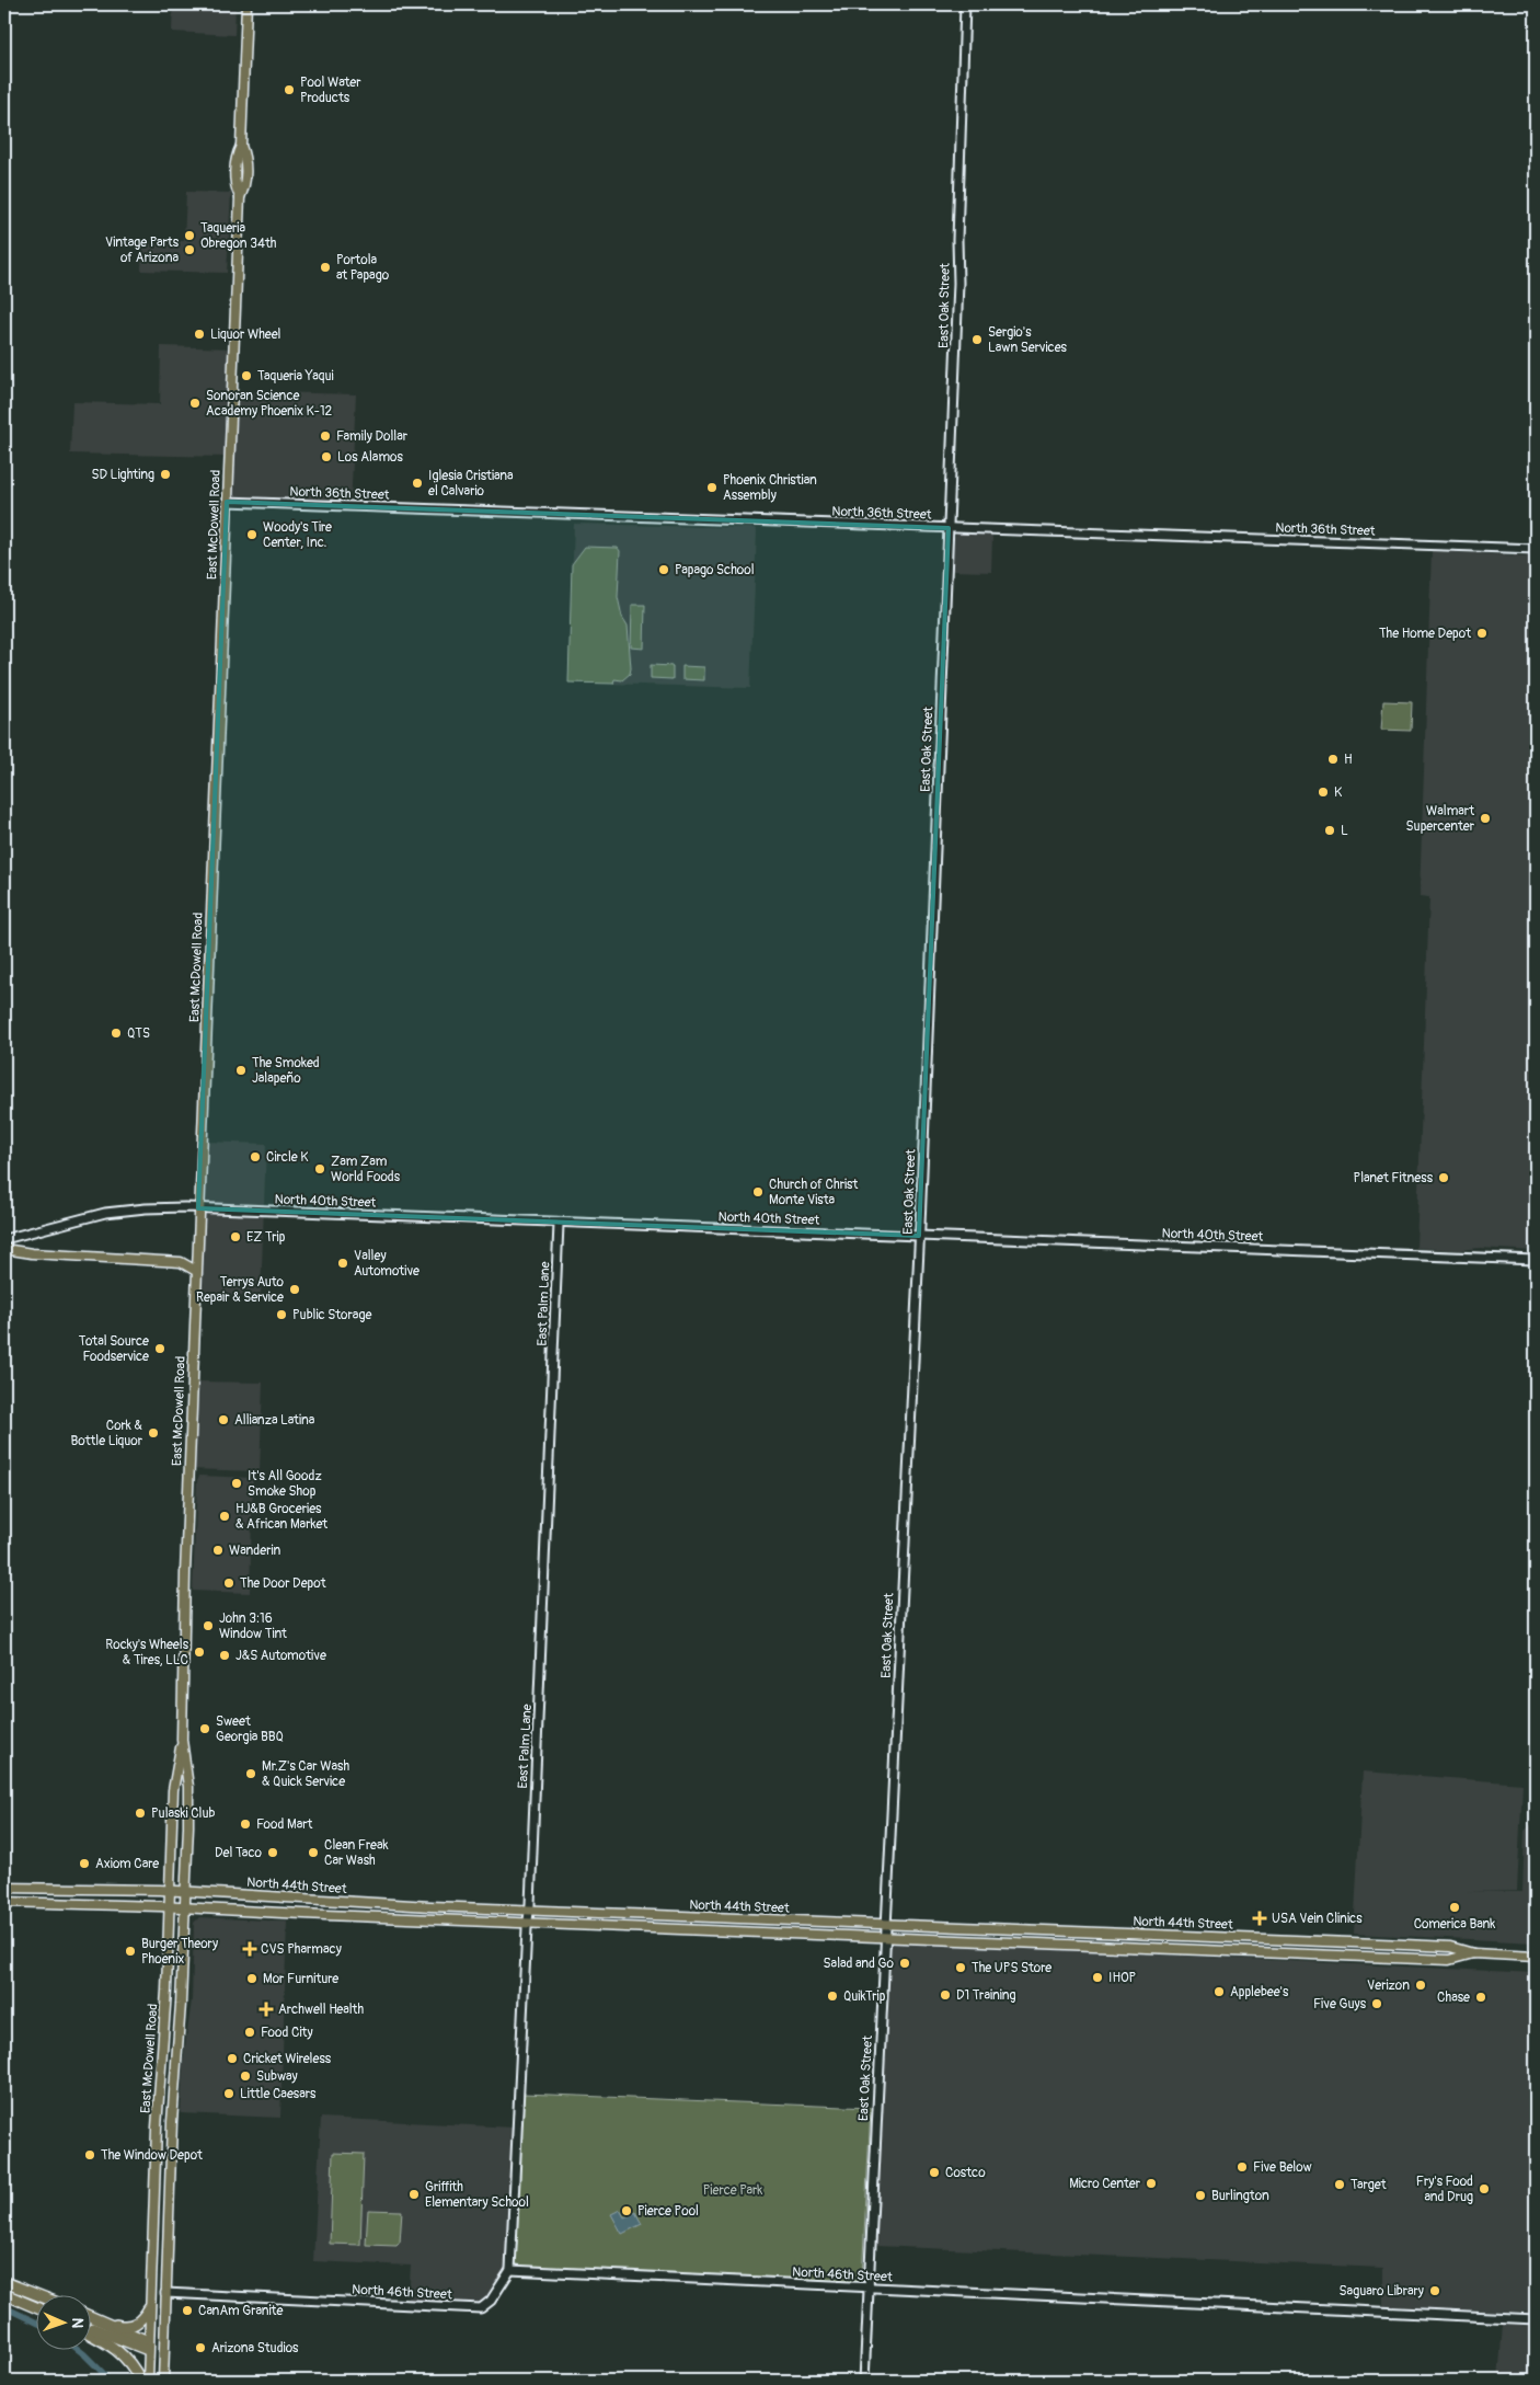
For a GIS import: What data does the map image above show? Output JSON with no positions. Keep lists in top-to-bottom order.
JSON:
{
  "streets": {
    "main road": ["East McDowell Road", "North 44th Street"],
    "street": [
      "East Oak Street",
      "North 36th Street",
      "North 40th Street",
      "East Palm Lane",
      "North 46th Street"
    ]
  },
  "crossings": [
    ["East Oak Street", "North 36th Street"],
    ["East Oak Street", "North 40th Street"],
    ["East Oak Street", "North 44th Street"],
    ["East Oak Street", "North 46th Street"],
    ["North 36th Street", "East McDowell Road"],
    ["East McDowell Road", "North 40th Street"],
    ["East McDowell Road", "North 44th Street"],
    ["East McDowell Road", "North 46th Street"],
    ["North 40th Street", "East Palm Lane"],
    ["East Palm Lane", "North 44th Street"],
    ["East Palm Lane", "North 46th Street"]
  ],
  "parks": ["Pierce Park"],
  "places": {
    "other": [
      "Pool Water Products",
      "Taqueria Obregon 34th",
      "Vintage Parts of Arizona",
      "Portola at Papago",
      "Liquor Wheel",
      "Sergio's Lawn Services",
      "Taqueria Yaqui",
      "Sonoran Science Academy Phoenix K-12",
      "Family Dollar",
      "Los Alamos",
      "SD Lighting",
      "Iglesia Cristiana el Calvario",
      "Phoenix Christian Assembly",
      "Woody's Tire Center, Inc.",
      "Papago School",
      "The Home Depot",
      "H",
      "K",
      "Walmart Supercenter",
      "L",
      "QTS",
      "The Smoked Jalapeño",
      "Circle K",
      "Zam Zam World Foods",
      "Planet Fitness",
      "Church of Christ Monte Vista",
      "EZ Trip",
      "Valley Automotive",
      "Terrys Auto Repair & Service",
      "Public Storage",
      "Total Source Foodservice",
      "Allianza Latina",
      "Cork & Bottle Liquor",
      "It's All Goodz Smoke Shop",
      "HJ&B Groceries & African Market",
      "Wanderin",
      "The Door Depot",
      "John 3:16 Window Tint",
      "Rocky's Wheels & Tires, LLC",
      "J&S Automotive",
      "Sweet Georgia BBQ",
      "Mr.Z's Car Wash & Quick Service",
      "Pulaski Club",
      "Food Mart",
      "Del Taco",
      "Clean Freak Car Wash",
      "Axiom Care",
      "Comerica Bank",
      "Burger Theory Phoenix",
      "Salad and Go",
      "The UPS Store",
      "IHOP",
      "Mor Furniture",
      "Verizon",
      "Applebee's",
      "D1 Training",
      "QuikTrip",
      "Chase",
      "Five Guys",
      "Food City",
      "Cricket Wireless",
      "Subway",
      "Little Caesars",
      "The Window Depot",
      "Five Below",
      "Costco",
      "Micro Center",
      "Target",
      "Fry's Food and Drug",
      "Griffith Elementary School",
      "Burlington",
      "Pierce Pool",
      "Saguaro Library",
      "CanAm Granite",
      "Arizona Studios"
    ],
    "health": ["USA Vein Clinics", "CVS Pharmacy", "Archwell Health"]
  },
  "north": "right"
}
